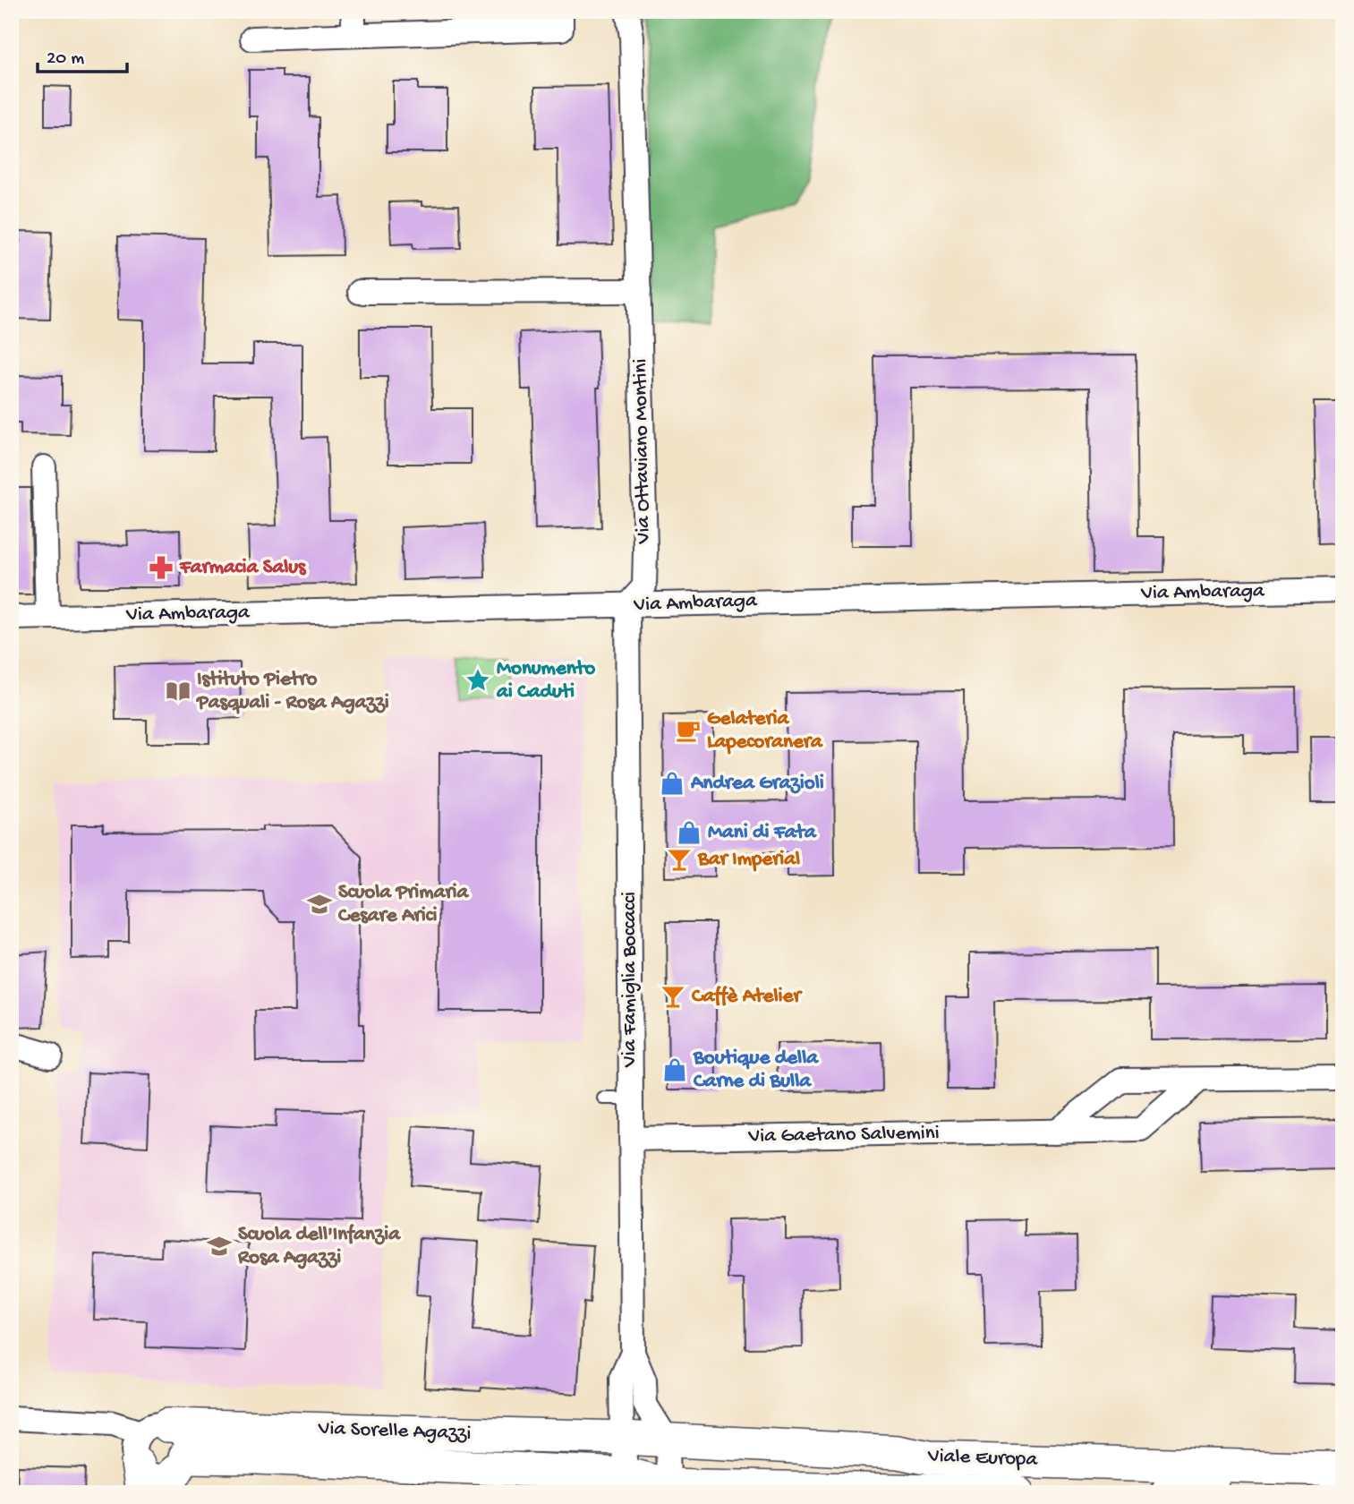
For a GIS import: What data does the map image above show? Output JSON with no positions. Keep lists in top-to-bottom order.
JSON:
{
  "streets": {
    "street": [
      "Via Ottaviano Montini",
      "Via Ambaraga",
      "Via Famiglia Boccacci",
      "Via Gaetano Salvemini",
      "Via Sorelle Agazzi",
      "Viale Europa"
    ]
  },
  "crossings": [
    ["Via Ottaviano Montini", "Via Ambaraga"],
    ["Via Ottaviano Montini", "Via Famiglia Boccacci"],
    ["Via Ambaraga", "Via Famiglia Boccacci"],
    ["Via Famiglia Boccacci", "Via Gaetano Salvemini"],
    ["Via Famiglia Boccacci", "Via Sorelle Agazzi"],
    ["Via Famiglia Boccacci", "Viale Europa"],
    ["Via Sorelle Agazzi", "Viale Europa"]
  ],
  "places": {
    "pharmacy": ["Farmacia Salus"],
    "place": ["Monumento ai Caduti"],
    "library": ["Istituto Pietro Pasquali - Rosa Agazzi"],
    "cafe": ["Gelateria Lapecoranera"],
    "shop": ["Andrea Grazioli", "Mani di Fata", "Boutique della Carne di Bulla"],
    "bar": ["Bar Imperial", "Caffè Atelier"],
    "school or university": ["Scuola Primaria Cesare Arici", "Scuola dell'Infanzia Rosa Agazzi"]
  },
  "scale_bar": "20 m"
}
